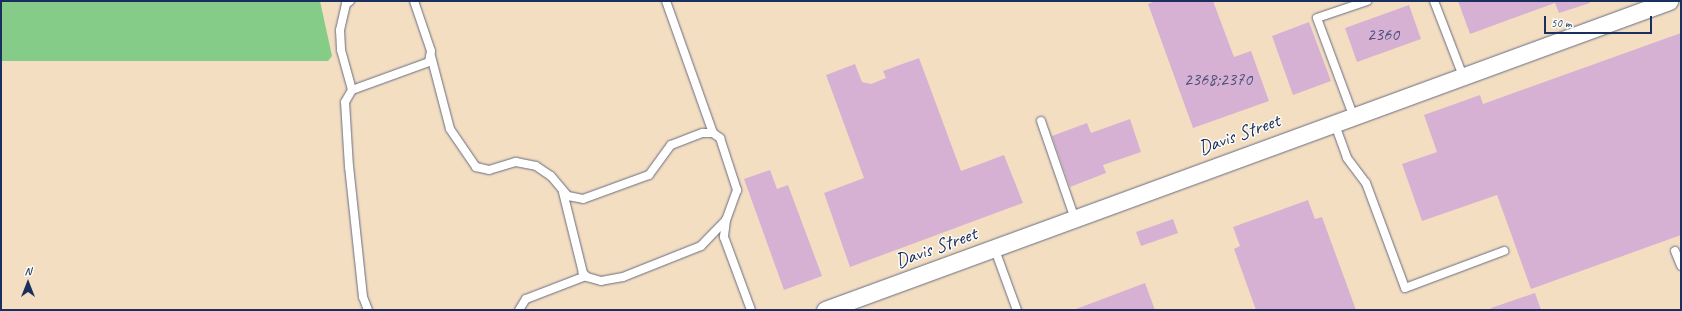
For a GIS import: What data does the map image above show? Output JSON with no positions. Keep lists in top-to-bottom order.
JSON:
{
  "streets": {
    "street": ["Davis Street"]
  },
  "house_numbers": ["2360", "2368;2370"],
  "scale_bar": "50 m",
  "north": "top"
}
